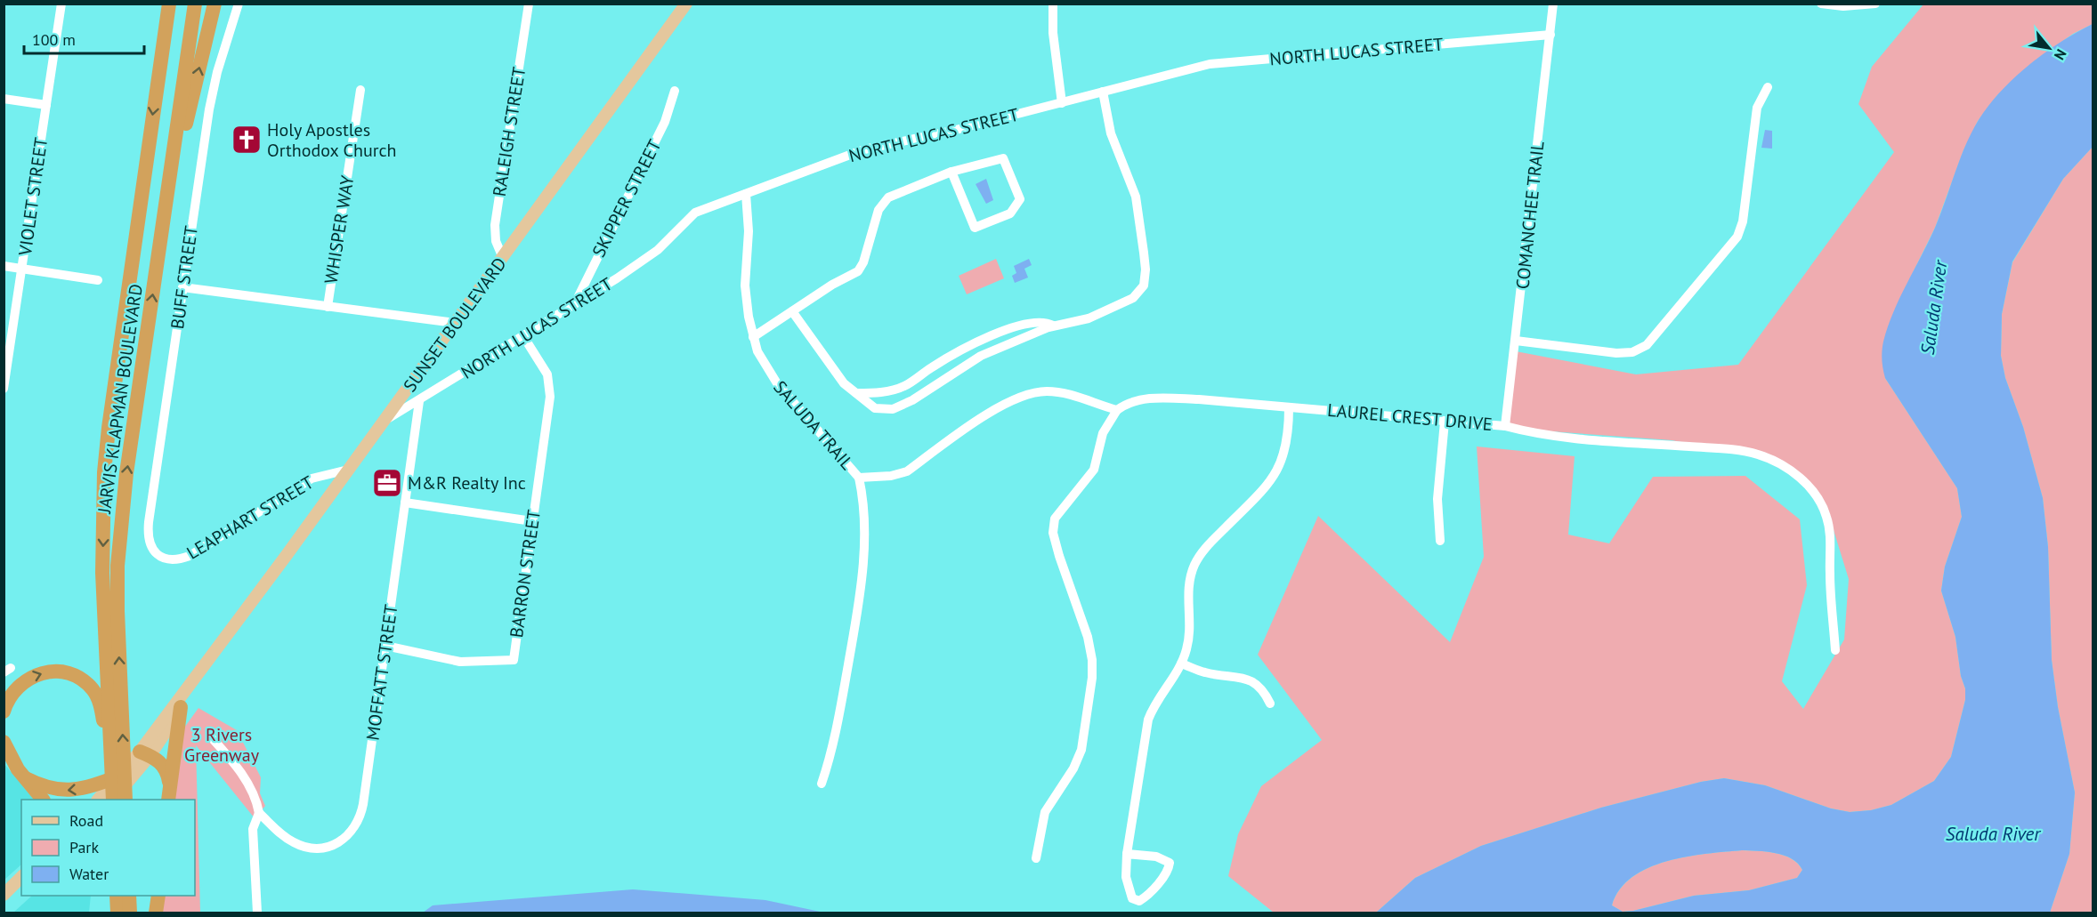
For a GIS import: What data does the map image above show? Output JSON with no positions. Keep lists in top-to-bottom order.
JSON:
{
  "streets": {
    "highway": ["JARVIS KLAPMAN BOULEVARD"],
    "main road": ["SUNSET BOULEVARD"],
    "street": [
      "NORTH LUCAS STREET",
      "RALEIGH STREET",
      "VIOLET STREET",
      "SKIPPER STREET",
      "COMANCHEE TRAIL",
      "WHISPER WAY",
      "BUFF STREET",
      "LAUREL CREST DRIVE",
      "SALUDA TRAIL",
      "LEAPHART STREET",
      "BARRON STREET",
      "MOFFATT STREET"
    ]
  },
  "crossings": [
    ["NORTH LUCAS STREET", "SKIPPER STREET"],
    ["NORTH LUCAS STREET", "COMANCHEE TRAIL"],
    ["NORTH LUCAS STREET", "SUNSET BOULEVARD"],
    ["NORTH LUCAS STREET", "SALUDA TRAIL"],
    ["NORTH LUCAS STREET", "BARRON STREET"],
    ["NORTH LUCAS STREET", "MOFFATT STREET"],
    ["RALEIGH STREET", "SUNSET BOULEVARD"],
    ["COMANCHEE TRAIL", "LAUREL CREST DRIVE"],
    ["BUFF STREET", "LEAPHART STREET"],
    ["SUNSET BOULEVARD", "LEAPHART STREET"],
    ["BARRON STREET", "MOFFATT STREET"]
  ],
  "water": ["Saluda River"],
  "parks": ["3 Rivers Greenway"],
  "places": {
    "church": ["Holy Apostles Orthodox Church"],
    "office": ["M&R Realty Inc"]
  },
  "legend": ["Road", "Park", "Water"],
  "scale_bar": "100 m",
  "north": "bottom right"
}
